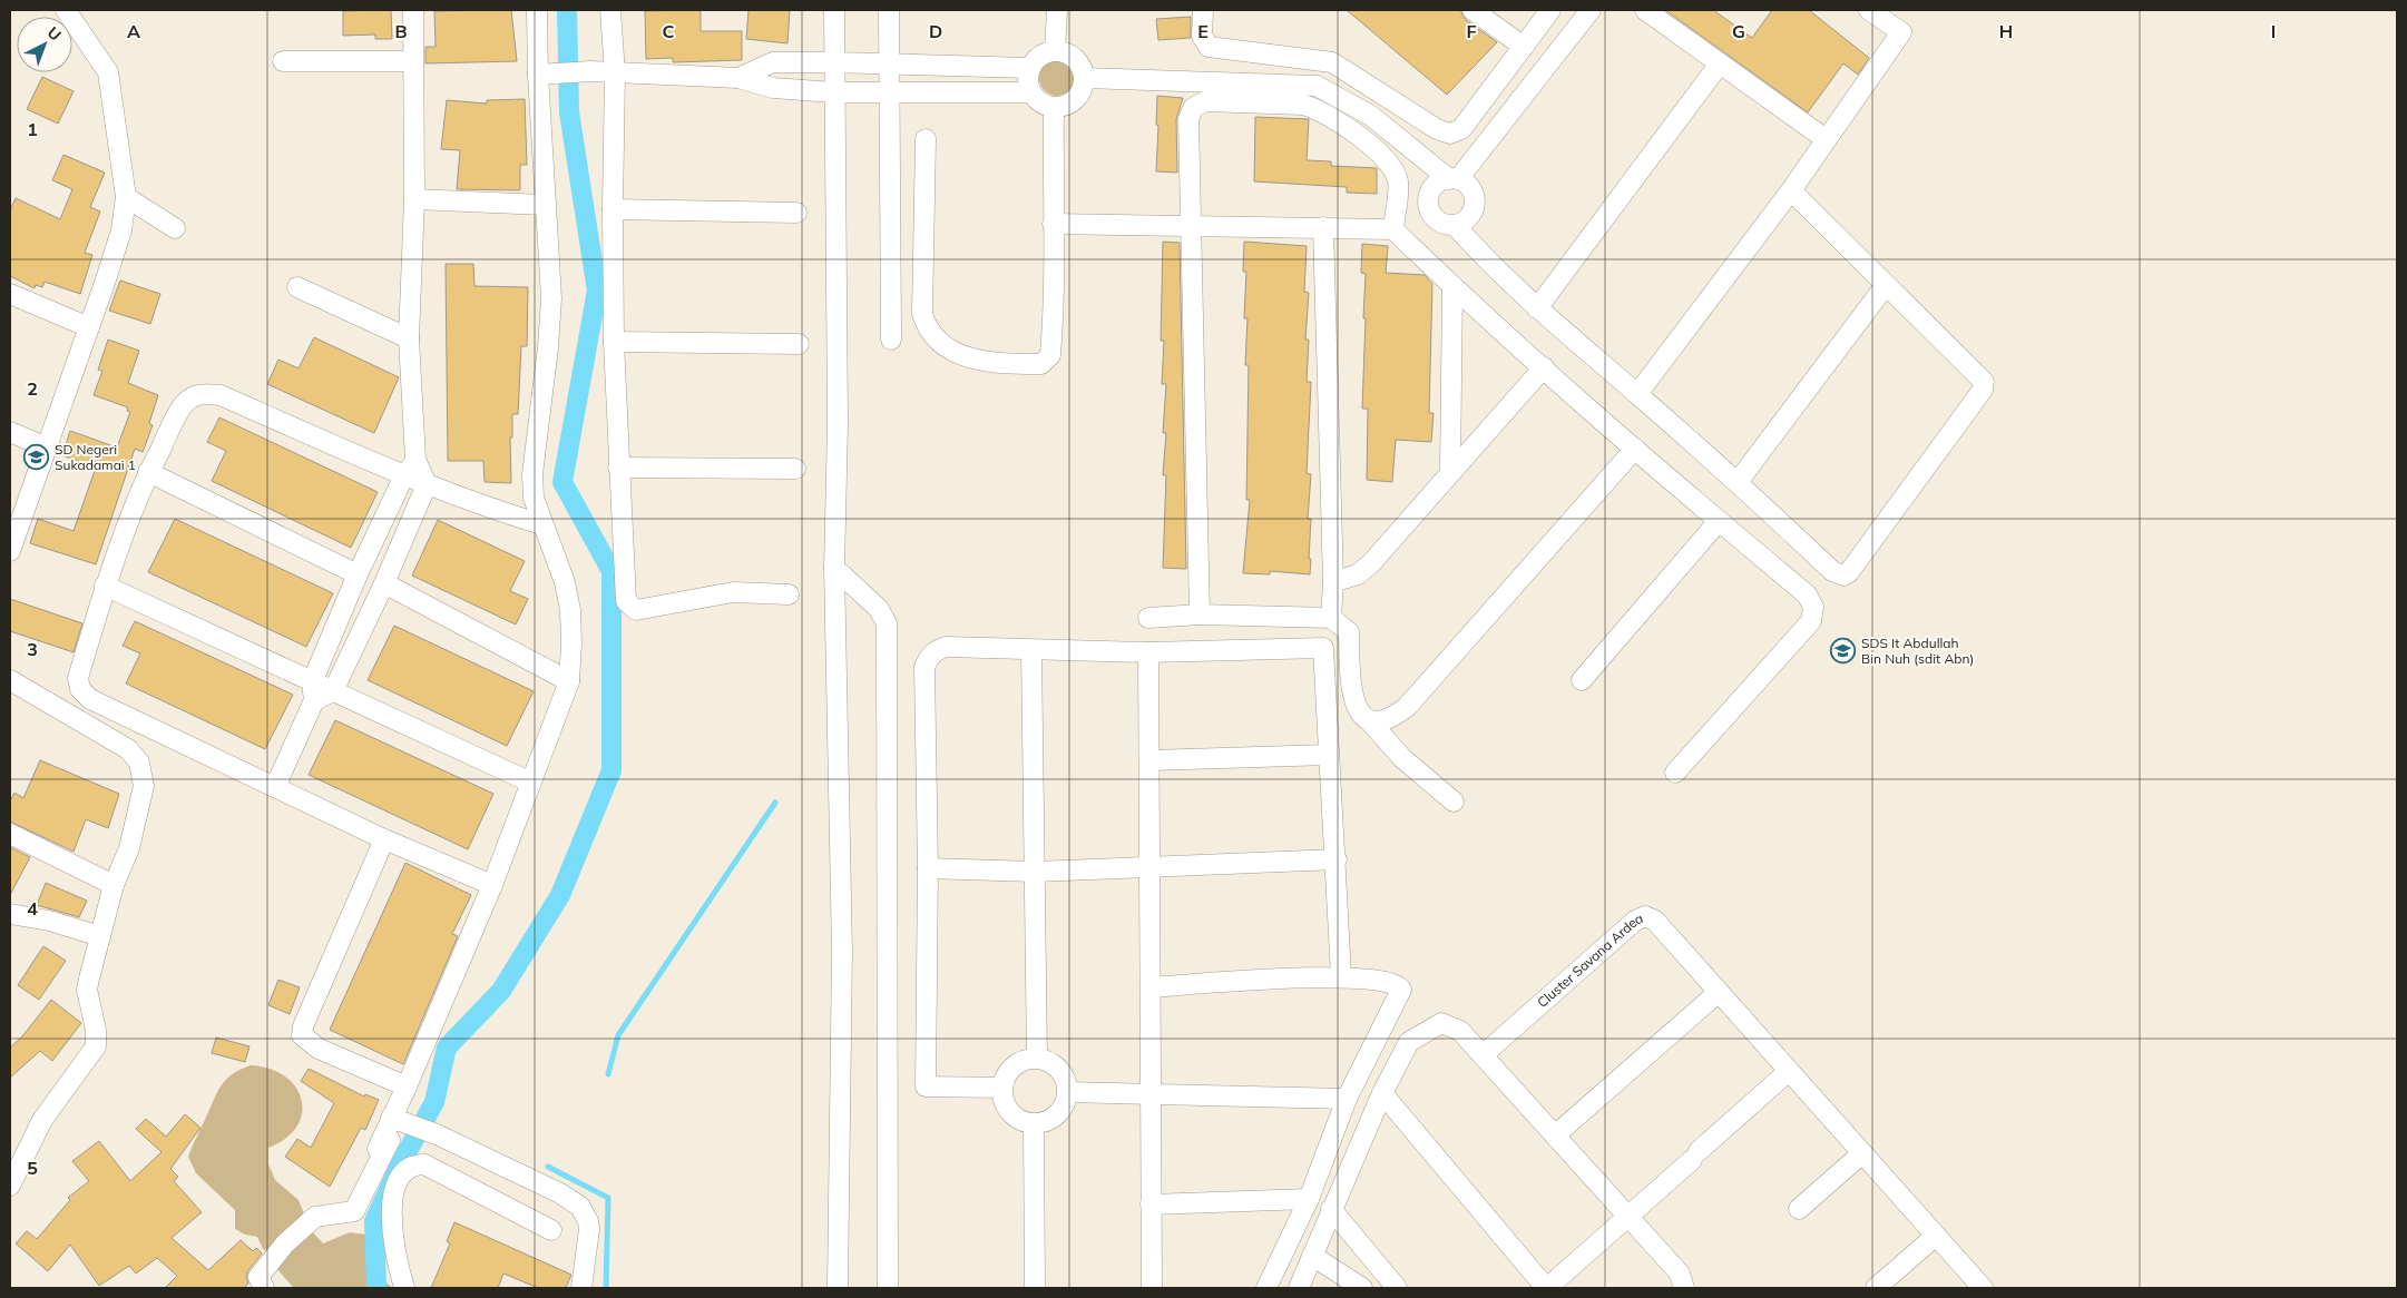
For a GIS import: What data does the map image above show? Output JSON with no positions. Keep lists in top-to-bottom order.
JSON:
{
  "streets": {
    "street": ["Cluster Savana Ardea"]
  },
  "places": {
    "school or university": ["SD Negeri Sukadamai 1", "SDS It Abdullah Bin Nuh (sdit Abn)"]
  },
  "north": "top right",
  "grid": {
    "columns": [
      "A",
      "B",
      "C",
      "D",
      "E",
      "F",
      "G",
      "H",
      "I"
    ],
    "rows": [
      "1",
      "2",
      "3",
      "4",
      "5"
    ]
  }
}
